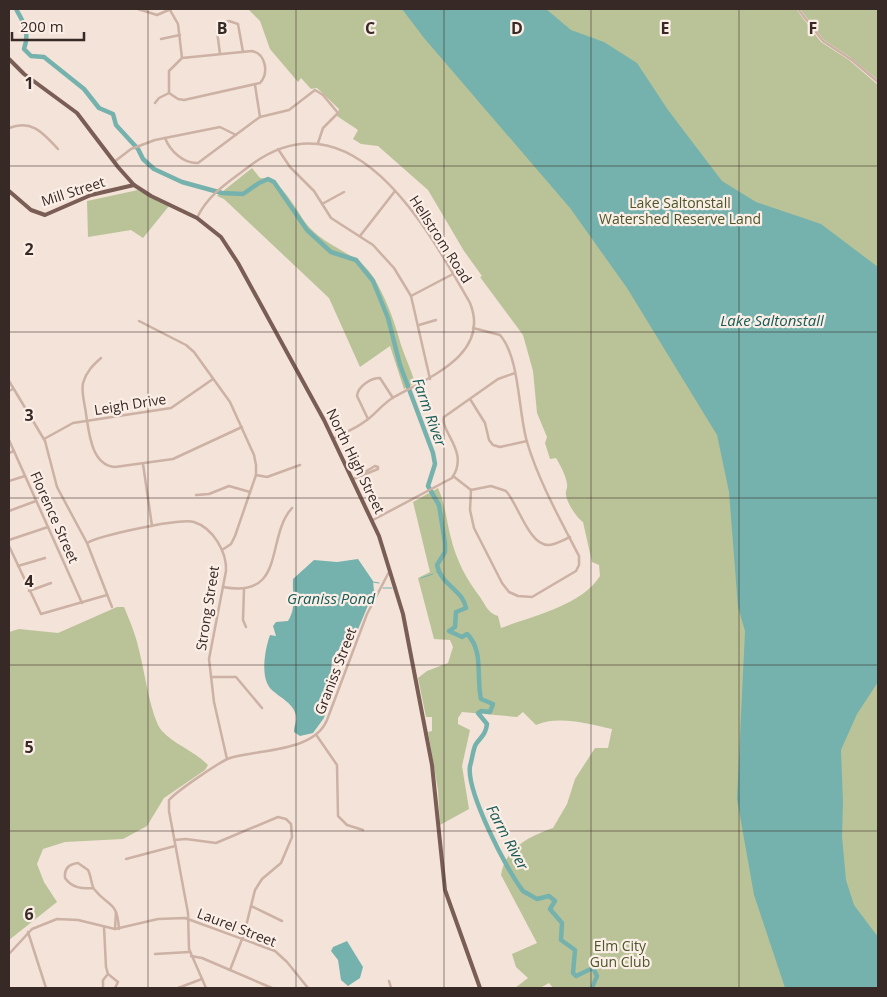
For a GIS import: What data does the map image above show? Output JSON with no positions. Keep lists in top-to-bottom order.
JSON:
{
  "streets": {
    "main road": ["Mill Street", "North High Street"],
    "street": [
      "Hellstrom Road",
      "Leigh Drive",
      "Florence Street",
      "Strong Street",
      "Graniss Street",
      "Laurel Street"
    ]
  },
  "crossings": [
    ["Mill Street", "North High Street"],
    ["Hellstrom Road", "North High Street"],
    ["North High Street", "Graniss Street"]
  ],
  "water": ["Lake Saltonstall", "Farm River", "Graniss Pond"],
  "parks": ["Lake Saltonstall Watershed Reserve Land", "Elm City Gun Club"],
  "scale_bar": "200 m",
  "grid": {
    "columns": [
      "B",
      "C",
      "D",
      "E",
      "F"
    ],
    "rows": [
      "1",
      "2",
      "3",
      "4",
      "5",
      "6"
    ]
  }
}
